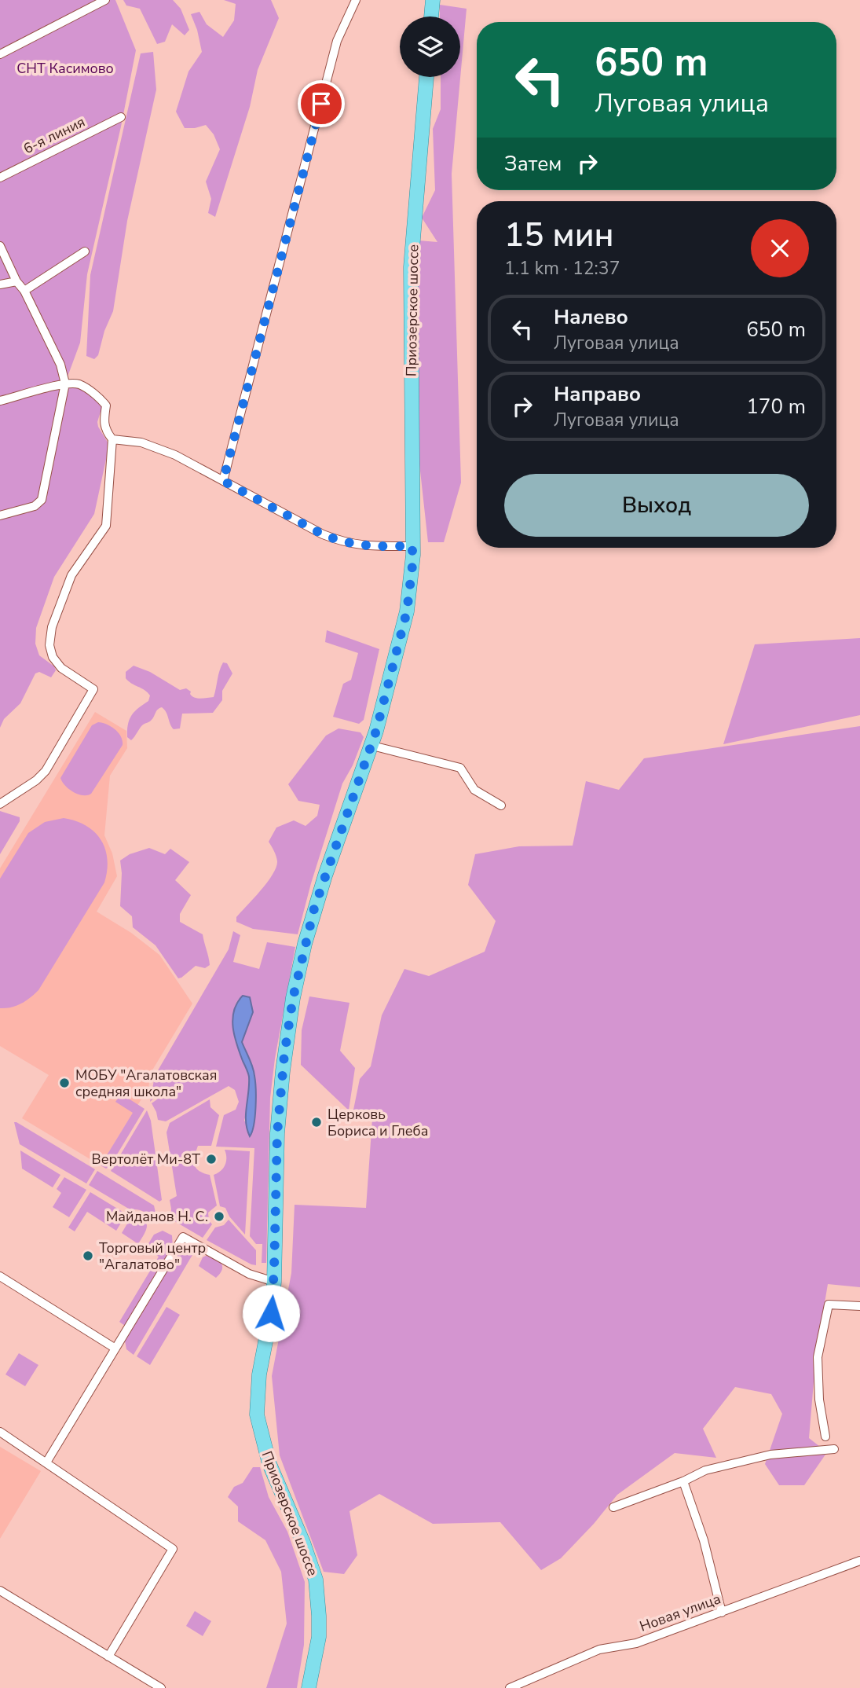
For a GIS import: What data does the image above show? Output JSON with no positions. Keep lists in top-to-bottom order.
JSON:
{
  "streets": {
    "main road": ["Приозерское шоссе"],
    "street": ["6-я линия", "Новая улица"]
  },
  "parks": ["СНТ Касимово"],
  "places": [
    "МОБУ \"Агалатовская средняя школа\"",
    "Церковь Бориса и Глеба",
    "Вертолёт Ми-8Т",
    "Майданов Н. С.",
    "Торговый центр \"Агалатово\""
  ],
  "page": {
    "turn": ["650 m", "Луговая улица"],
    "then": "Затем",
    "heading": ["15 мин", "1.1 km · 12:37"],
    "list": [
      {
        "name": "Налево",
        "note": "Луговая улица",
        "value": "650 m"
      },
      {
        "name": "Направо",
        "note": "Луговая улица",
        "value": "170 m"
      }
    ],
    "buttons": "Выход"
  }
}
